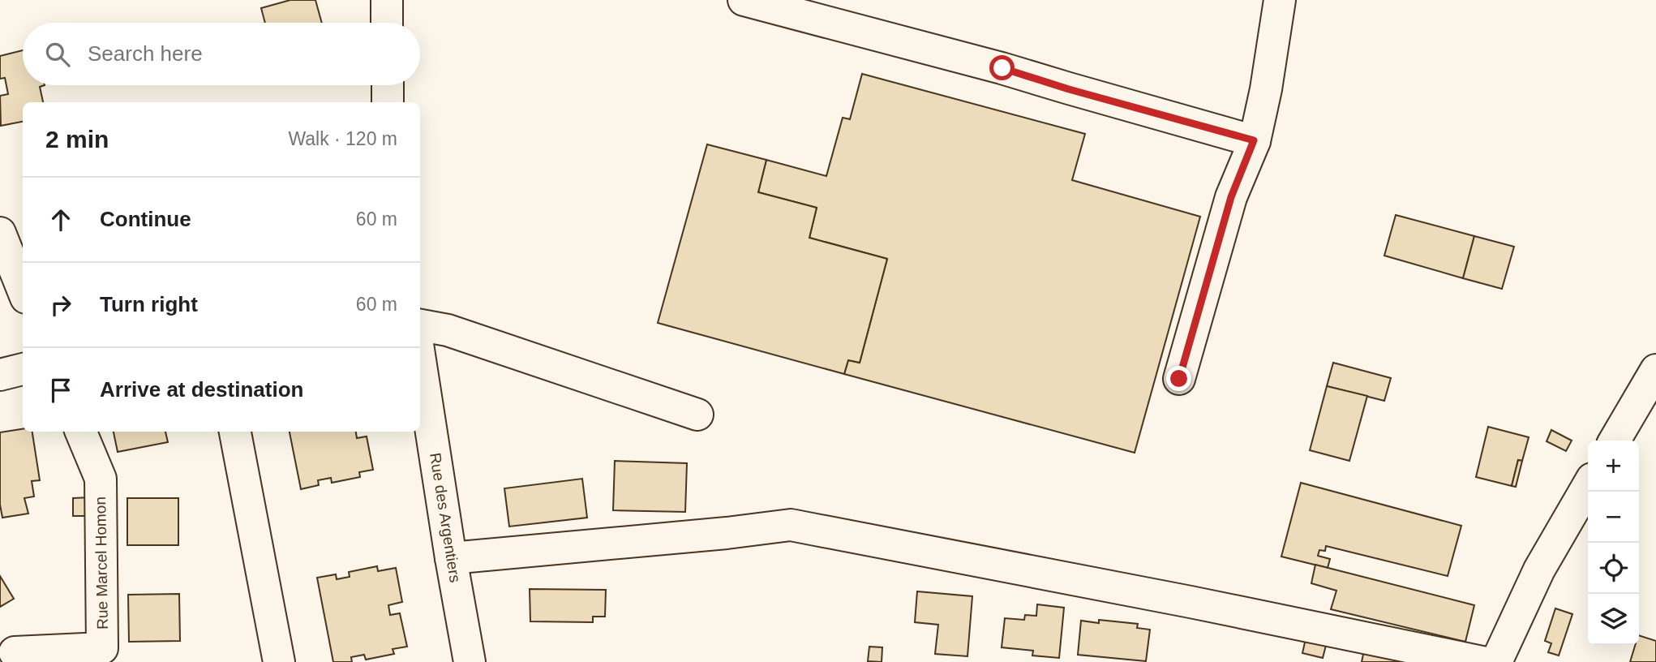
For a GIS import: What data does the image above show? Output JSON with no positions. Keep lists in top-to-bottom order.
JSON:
{
  "streets": {
    "street": ["Rue des Argentiers", "Rue Marcel Homon"]
  },
  "page": {
    "search": "Search here",
    "heading": ["2 min", "Walk · 120 m"],
    "list": [
      ["Continue", "60 m"],
      ["Turn right", "60 m"],
      "Arrive at destination"
    ],
    "map_buttons": ["+", "−"]
  }
}
